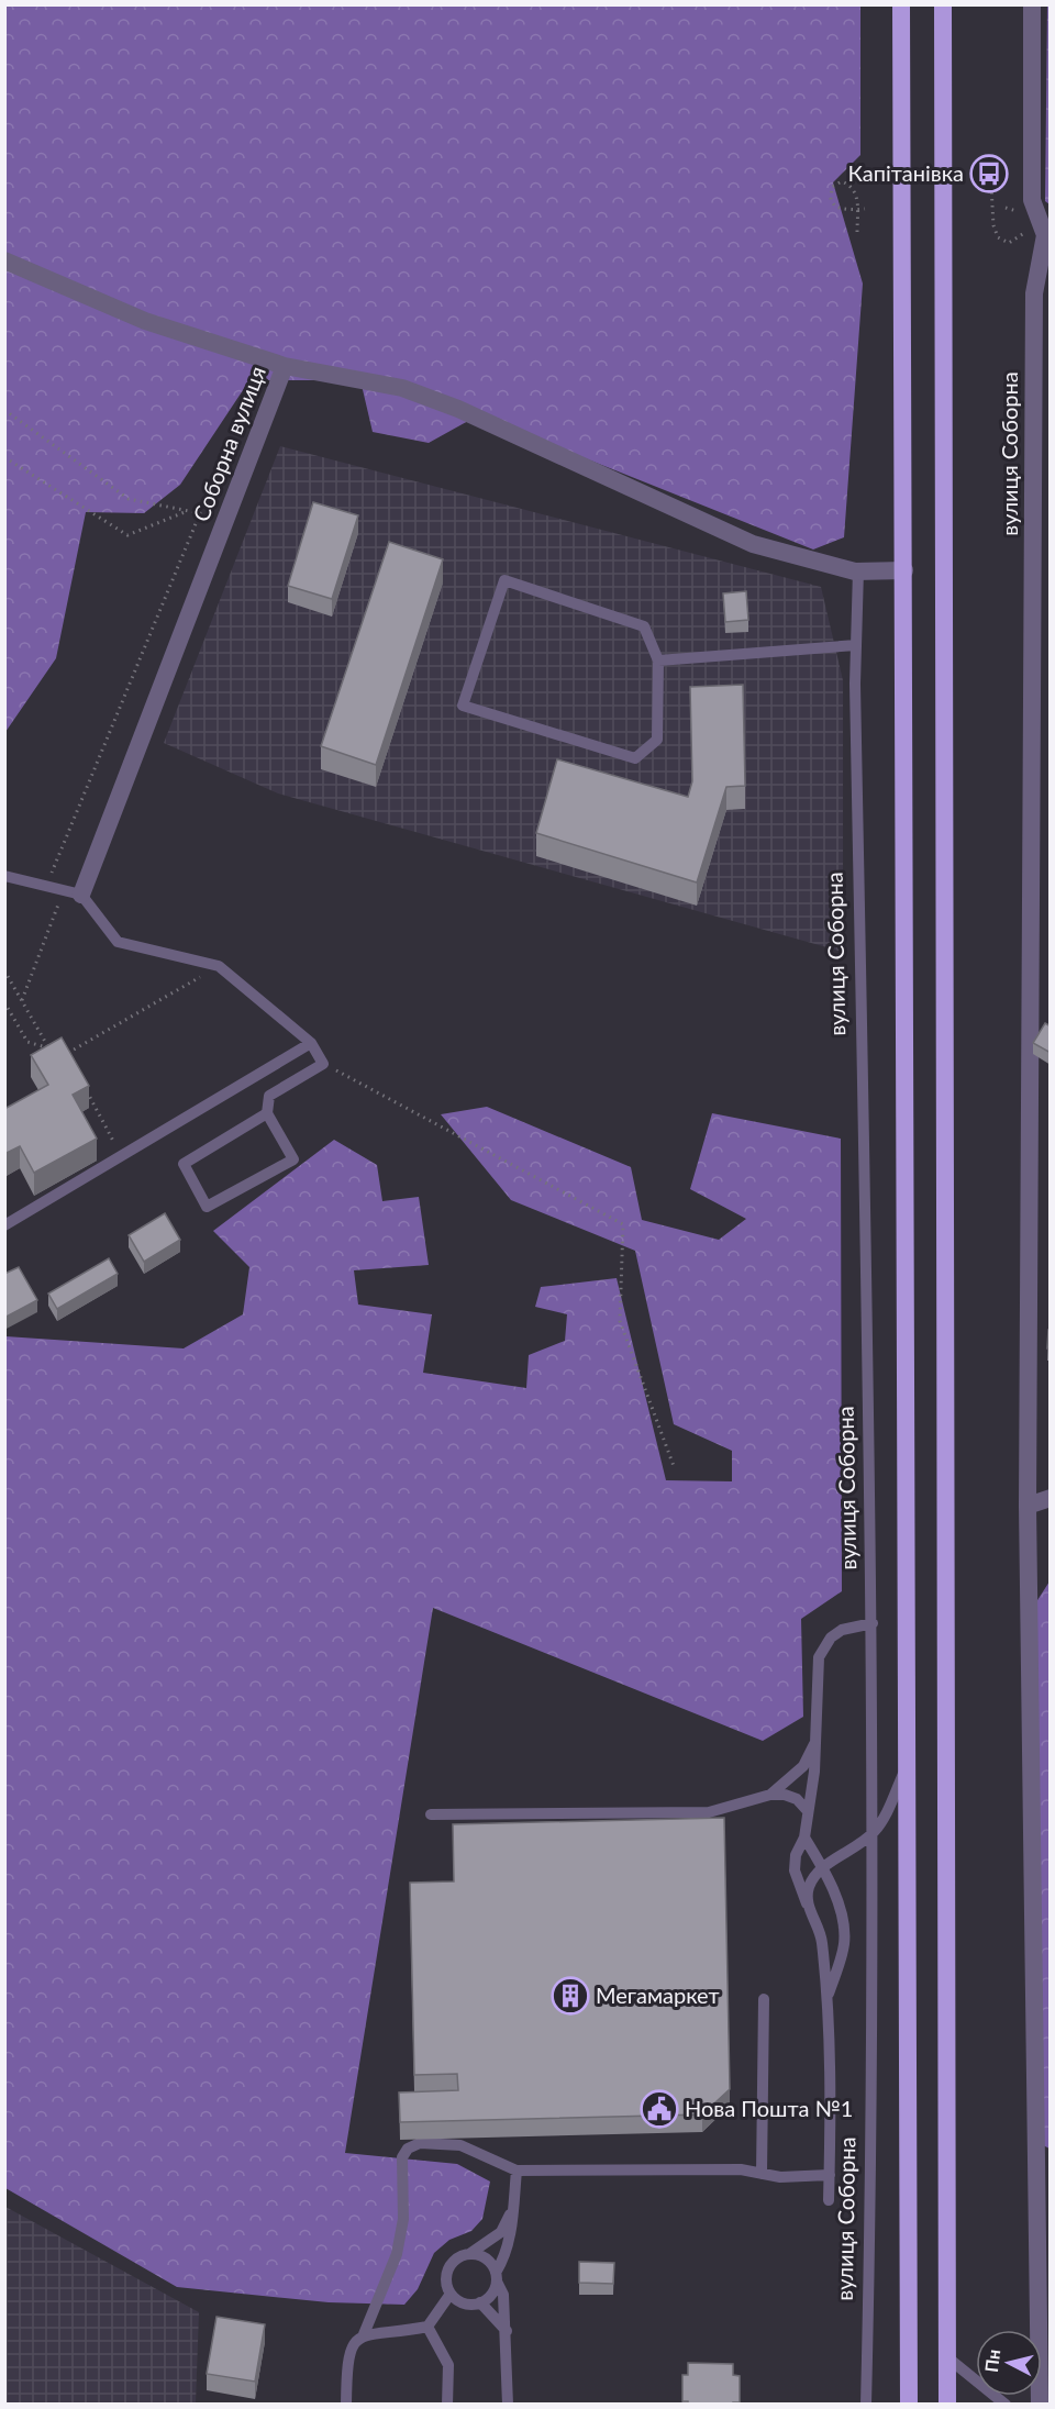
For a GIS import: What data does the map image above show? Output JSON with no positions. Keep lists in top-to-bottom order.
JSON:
{
  "streets": {
    "street": ["Соборна вулиця", "вулиця Соборна"]
  },
  "crossings": [
    ["Соборна вулиця", "вулиця Соборна"]
  ],
  "places": {
    "bus stop": ["Капітанівка"],
    "building": ["Мегамаркет"],
    "public building": ["Нова Пошта №1"]
  },
  "north": "left"
}
